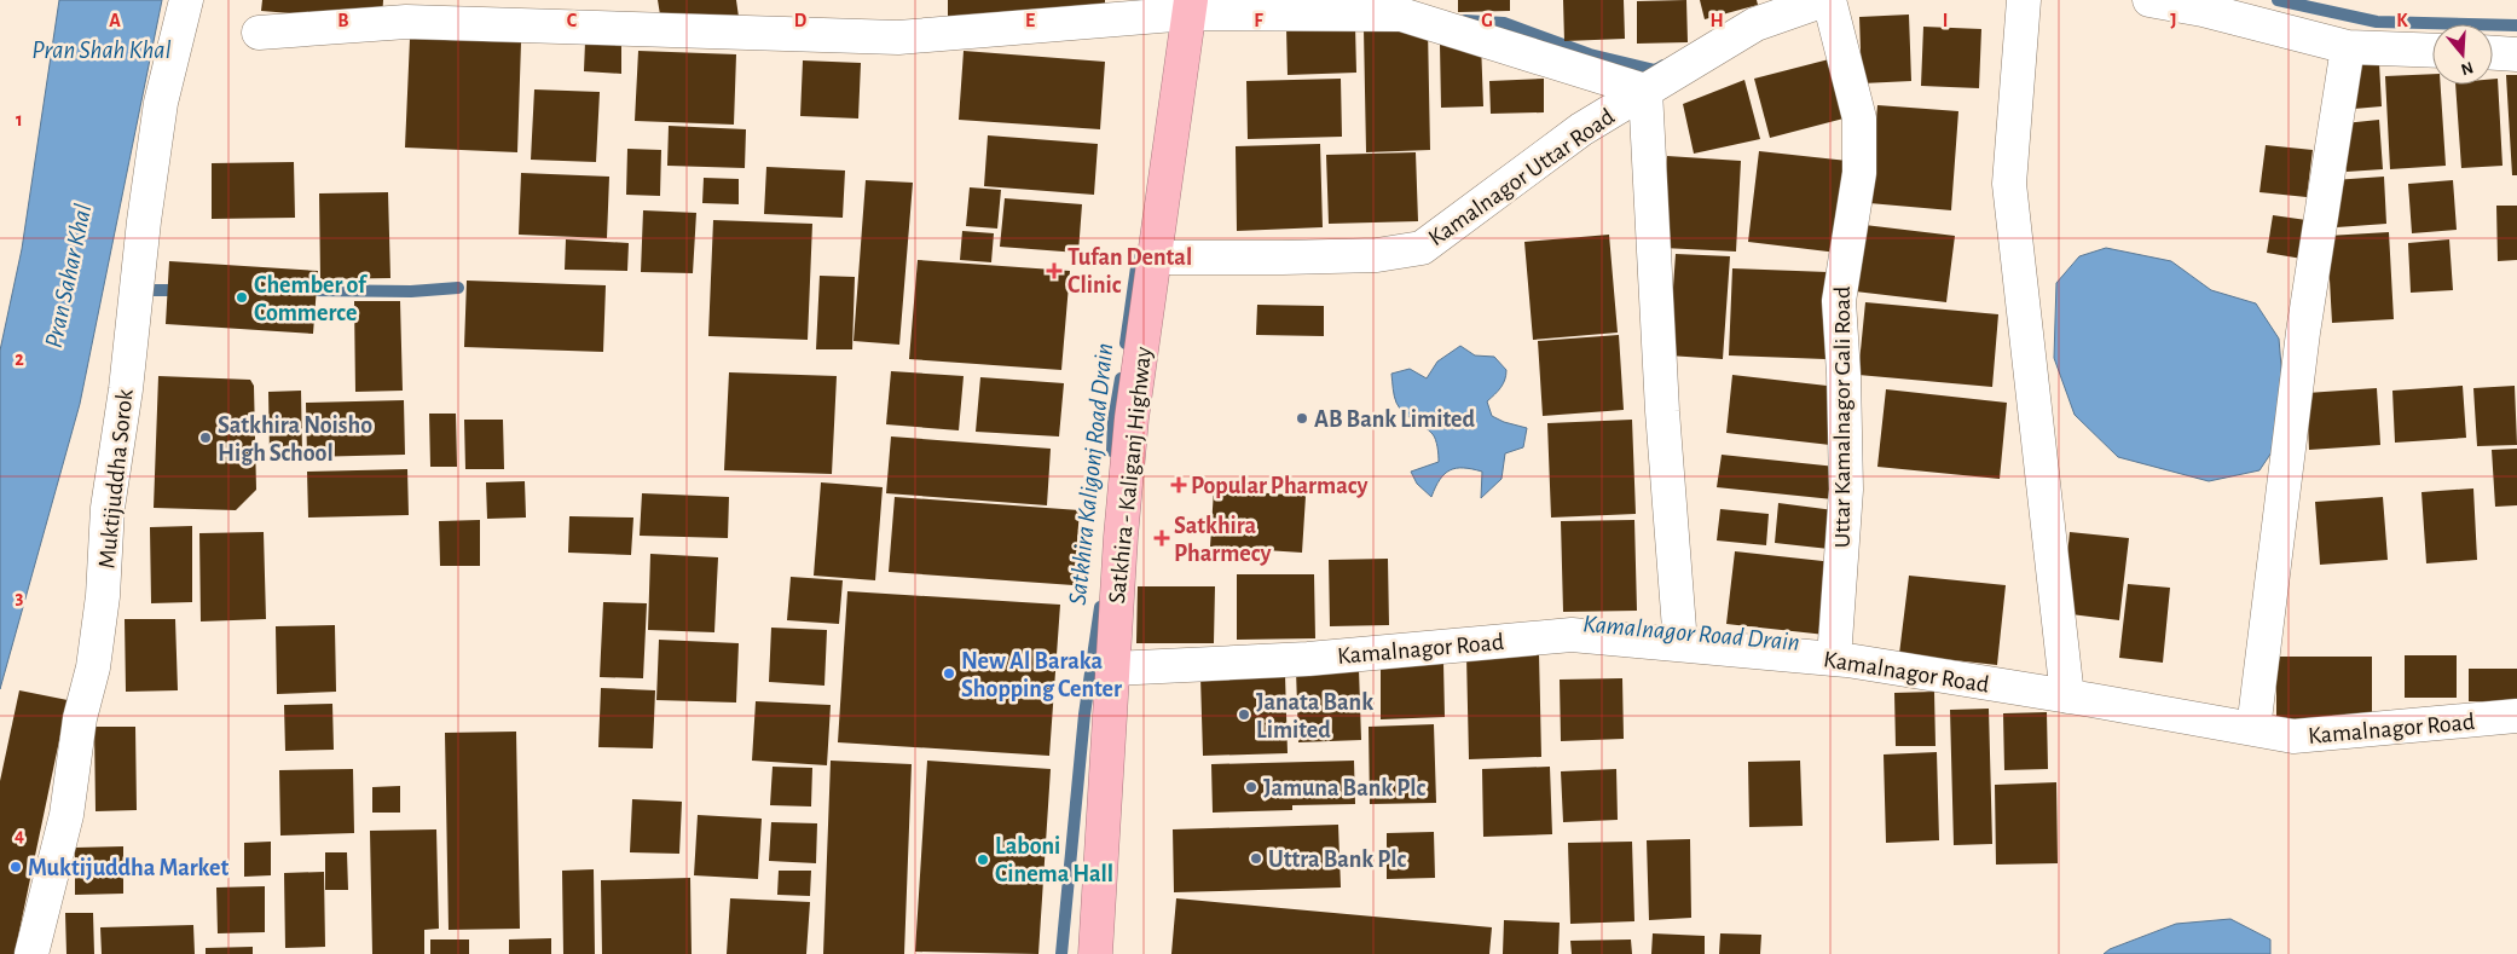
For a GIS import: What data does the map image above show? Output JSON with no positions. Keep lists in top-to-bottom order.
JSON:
{
  "streets": {
    "highway": ["Satkhira - Kaliganj Highway"],
    "street": [
      "Kamalnagor Uttar Road",
      "Uttar Kamalnagor Gali Road",
      "Muktijuddha Sorok",
      "Kamalnagor Road"
    ]
  },
  "crossings": [
    ["Kamalnagor Uttar Road", "Satkhira - Kaliganj Highway"],
    ["Uttar Kamalnagor Gali Road", "Kamalnagor Road"],
    ["Satkhira - Kaliganj Highway", "Kamalnagor Road"]
  ],
  "water": [
    "Pran Shah Khal",
    "Pran Sahar Khal",
    "Satkhira Kaligonj Road Drain",
    "Kamalnagor Road Drain"
  ],
  "places": {
    "health": ["Tufan Dental Clinic", "Popular Pharmacy", "Satkhira Pharmecy"],
    "other": [
      "Chember of Commerce",
      "AB Bank Limited",
      "Satkhira Noisho High School",
      "New Al Baraka Shopping Center",
      "Janata Bank Limited",
      "Jamuna Bank Plc",
      "Uttra Bank Plc",
      "Laboni Cinema Hall",
      "Muktijuddha Market"
    ]
  },
  "north": "bottom",
  "grid": {
    "columns": [
      "A",
      "B",
      "C",
      "D",
      "E",
      "F",
      "G",
      "H",
      "I",
      "J",
      "K"
    ],
    "rows": [
      "1",
      "2",
      "3",
      "4"
    ]
  }
}
